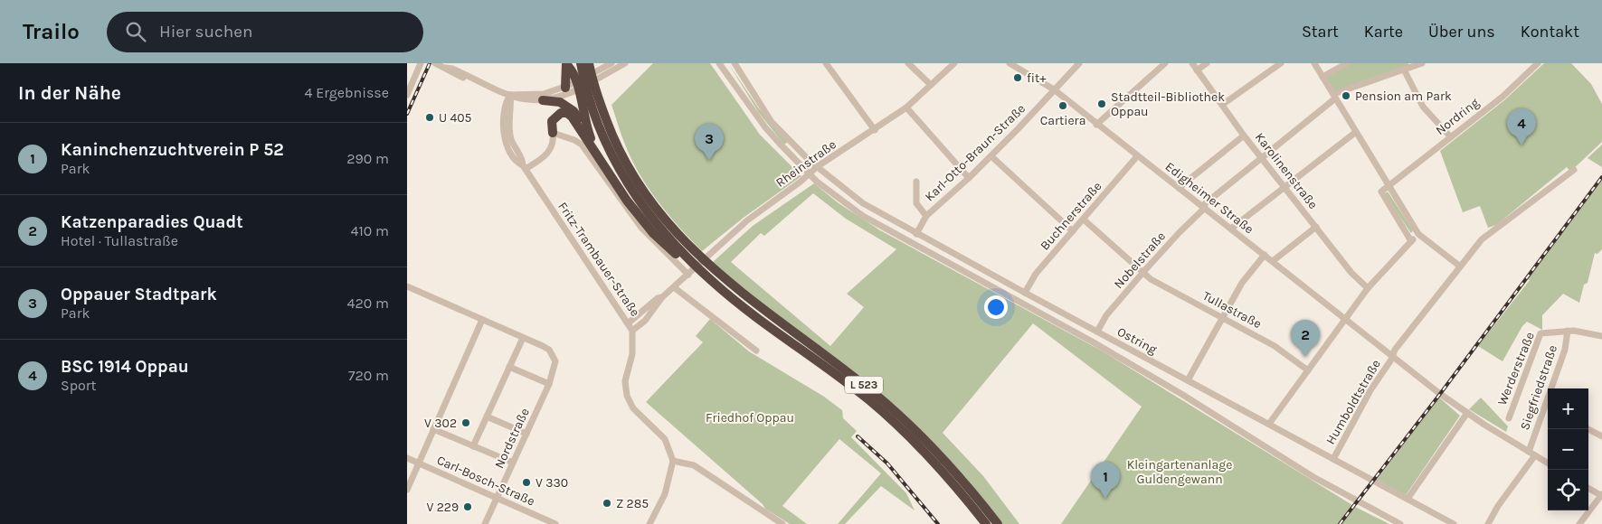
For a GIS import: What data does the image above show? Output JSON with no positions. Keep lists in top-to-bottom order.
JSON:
{
  "streets": {
    "highway": ["L 523"],
    "street": [
      "Nordring",
      "Karl-Otto-Braun-Straße",
      "Rheinstraße",
      "Karolinenstraße",
      "Edigheimer Straße",
      "Buchnerstraße",
      "Fritz-Trambauer-Straße",
      "Nobelstraße",
      "Tullastraße",
      "Ostring",
      "Werderstraße",
      "Siegfriedstraße",
      "Humboldtstraße",
      "Nordstraße",
      "Carl-Bosch-Straße"
    ]
  },
  "crossings": [
    ["Karl-Otto-Braun-Straße", "Edigheimer Straße"],
    ["Karl-Otto-Braun-Straße", "Ostring"],
    ["Rheinstraße", "Fritz-Trambauer-Straße"],
    ["Rheinstraße", "Ostring"],
    ["Karolinenstraße", "Nobelstraße"],
    ["Edigheimer Straße", "Buchnerstraße"],
    ["Edigheimer Straße", "Nobelstraße"],
    ["Edigheimer Straße", "Siegfriedstraße"],
    ["Edigheimer Straße", "Humboldtstraße"],
    ["Buchnerstraße", "Tullastraße"],
    ["Buchnerstraße", "Ostring"],
    ["Nobelstraße", "Tullastraße"],
    ["Nobelstraße", "Ostring"],
    ["Ostring", "Humboldtstraße"],
    ["Werderstraße", "Siegfriedstraße"],
    ["Nordstraße", "Carl-Bosch-Straße"]
  ],
  "parks": ["Friedhof Oppau", "Kleingartenanlage Guldengewann"],
  "places": [
    "fit+",
    "Pension am Park",
    "Stadtteil-Bibliothek Oppau",
    "Cartiera",
    "U 405",
    "V 302",
    "V 330",
    "Z 285",
    "V 229"
  ],
  "page": {
    "header": "Trailo",
    "search": "Hier suchen",
    "nav": [
      "Start",
      "Karte",
      "Über uns",
      "Kontakt"
    ],
    "heading": ["In der Nähe", "4 Ergebnisse"],
    "pins": [
      "4",
      "3",
      "2",
      "1"
    ],
    "list": [
      {
        "mark": "1",
        "name": "Kaninchenzuchtverein P 52",
        "note": "Park",
        "value": "290 m"
      },
      {
        "mark": "2",
        "name": "Katzenparadies Quadt",
        "note": "Hotel · Tullastraße",
        "value": "410 m"
      },
      {
        "mark": "3",
        "name": "Oppauer Stadtpark",
        "note": "Park",
        "value": "420 m"
      },
      {
        "mark": "4",
        "name": "BSC 1914 Oppau",
        "note": "Sport",
        "value": "720 m"
      }
    ],
    "map_buttons": ["+", "−"]
  }
}
